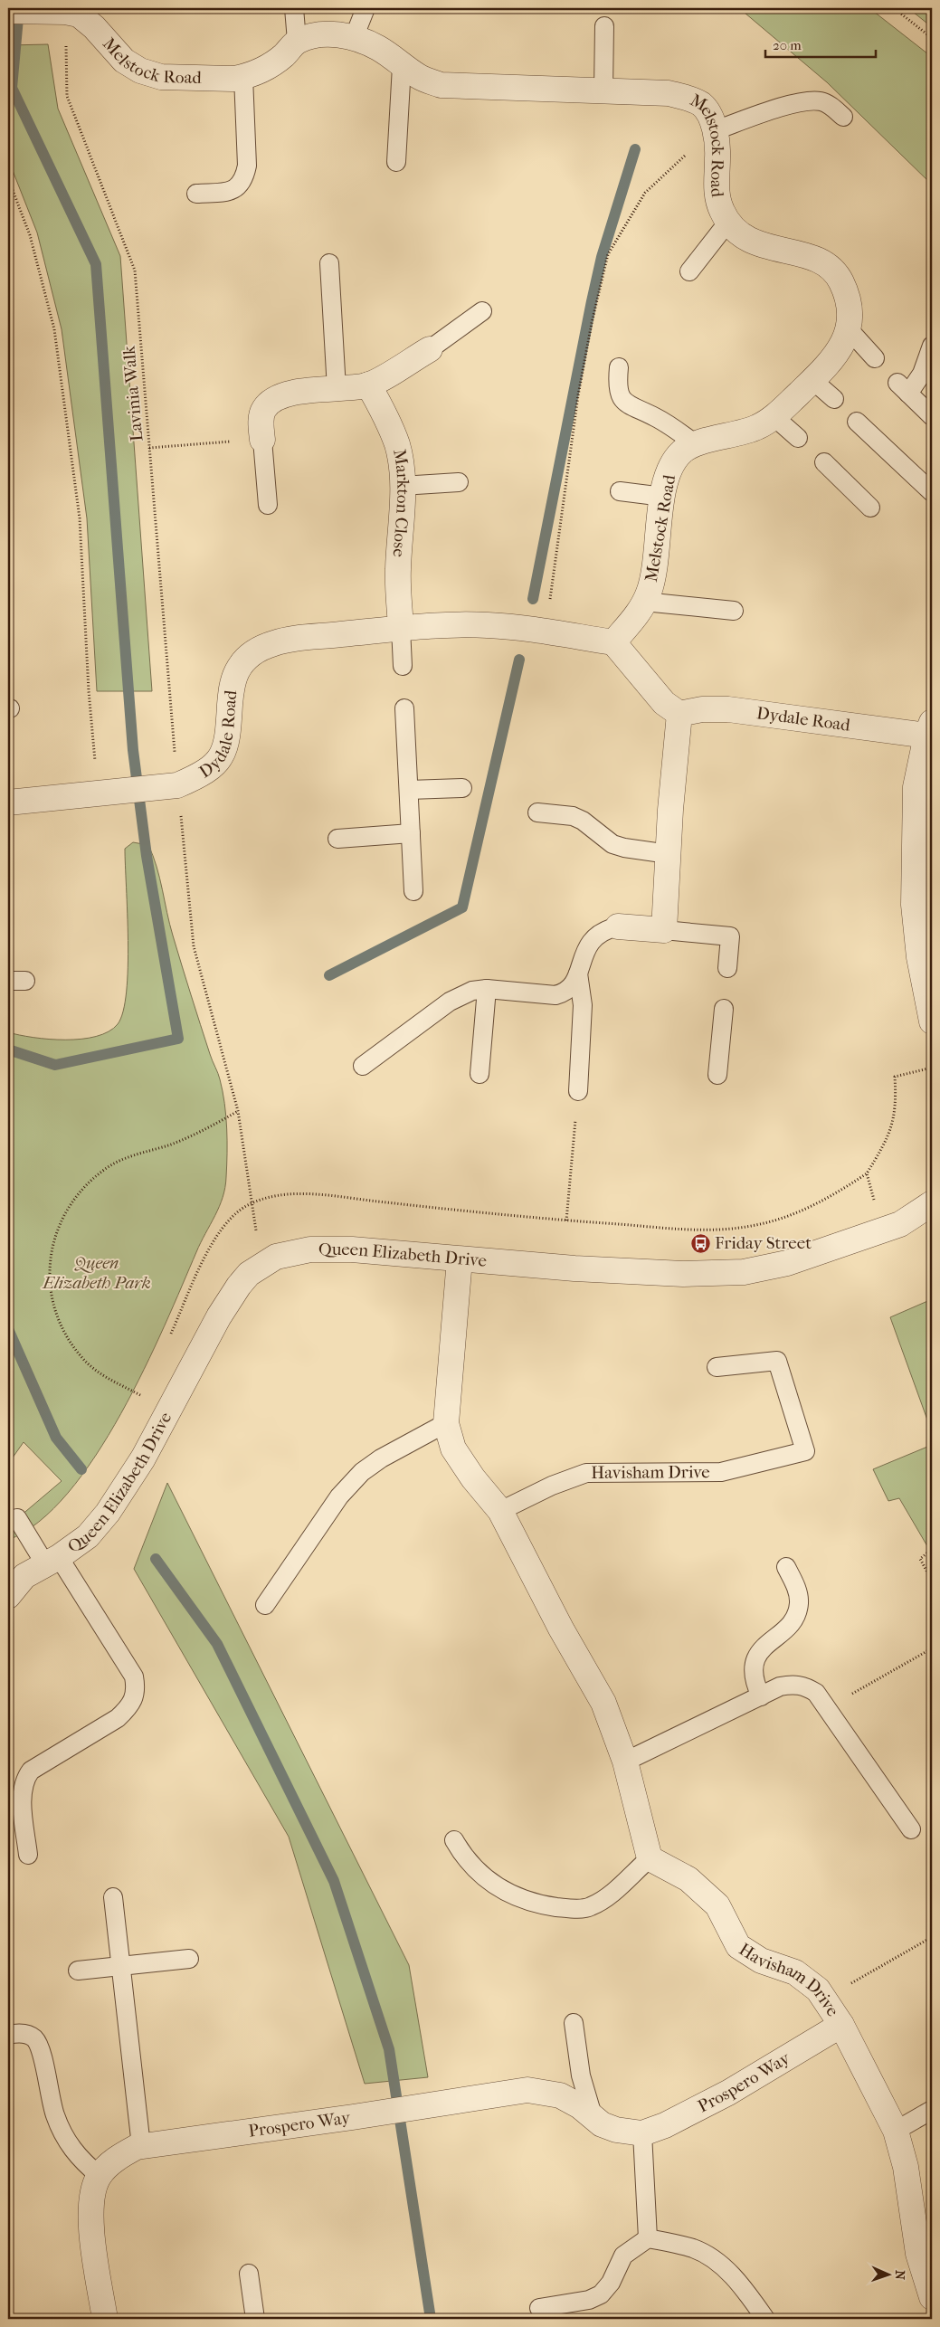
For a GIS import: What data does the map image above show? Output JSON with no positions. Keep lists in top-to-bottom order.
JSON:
{
  "streets": {
    "street": [
      "Melstock Road",
      "Markton Close",
      "Dydale Road",
      "Queen Elizabeth Drive",
      "Havisham Drive",
      "Prospero Way"
    ],
    "path": ["Lavinia Walk"]
  },
  "crossings": [
    ["Melstock Road", "Lavinia Walk"],
    ["Melstock Road", "Dydale Road"],
    ["Lavinia Walk", "Dydale Road"],
    ["Lavinia Walk", "Queen Elizabeth Drive"],
    ["Markton Close", "Dydale Road"],
    ["Havisham Drive", "Prospero Way"]
  ],
  "parks": ["Queen Elizabeth Park"],
  "places": {
    "bus stop": ["Friday Street"]
  },
  "scale_bar": "20 m",
  "north": "right"
}
